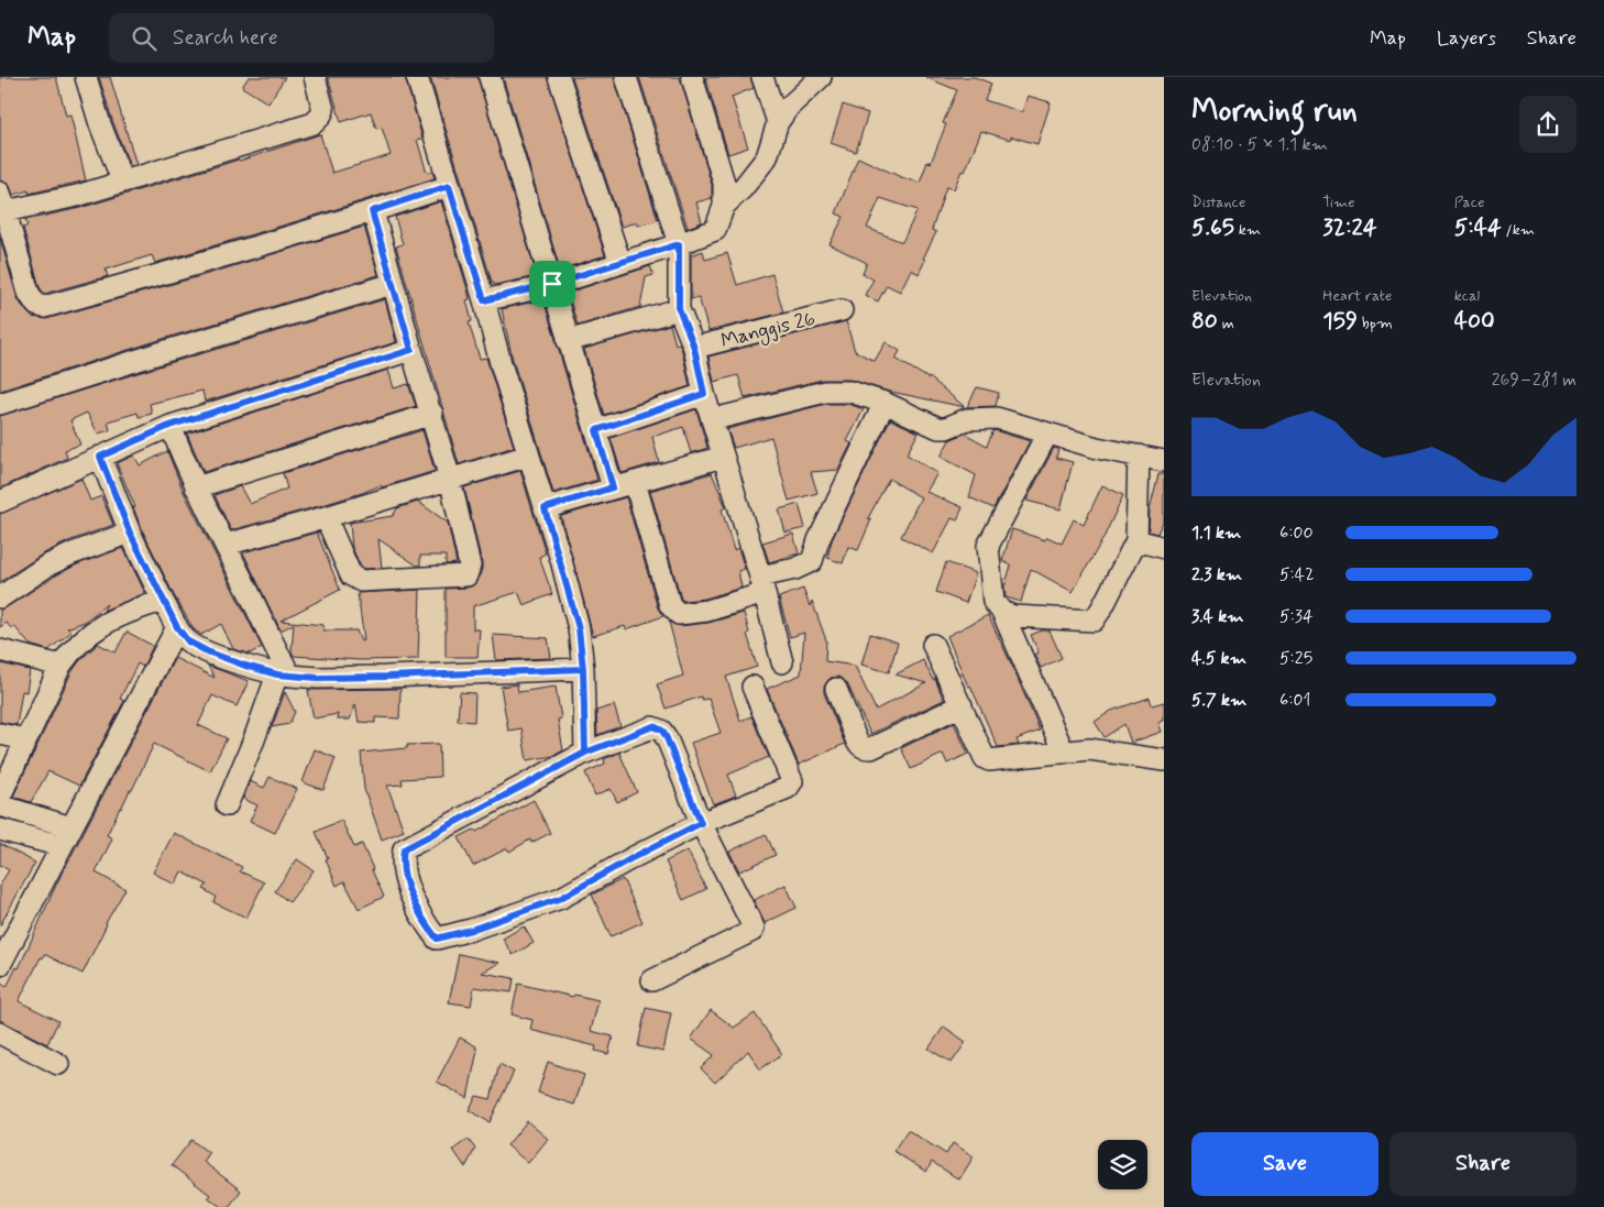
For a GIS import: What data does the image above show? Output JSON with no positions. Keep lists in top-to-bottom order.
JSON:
{
  "streets": {
    "street": ["Manggis 26"]
  },
  "page": {
    "header": "Map",
    "search": "Search here",
    "nav": ["Map", "Layers", "Share"],
    "heading": ["Morning run", "08:10 · 5 × 1.1 km"],
    "stats": [
      ["Distance", "5.65 km"],
      ["Time", "32:24"],
      ["Pace", "5:44 /km"],
      ["Elevation", "80 m"],
      ["Heart rate", "159 bpm"],
      ["kcal", "400"]
    ],
    "chart": ["Elevation", "269–281 m"],
    "list": [
      {
        "name": "1.1 km",
        "note": "6:00"
      },
      {
        "name": "2.3 km",
        "note": "5:42"
      },
      {
        "name": "3.4 km",
        "note": "5:34"
      },
      {
        "name": "4.5 km",
        "note": "5:25"
      },
      {
        "name": "5.7 km",
        "note": "6:01"
      }
    ],
    "buttons": ["Save", "Share"]
  }
}
